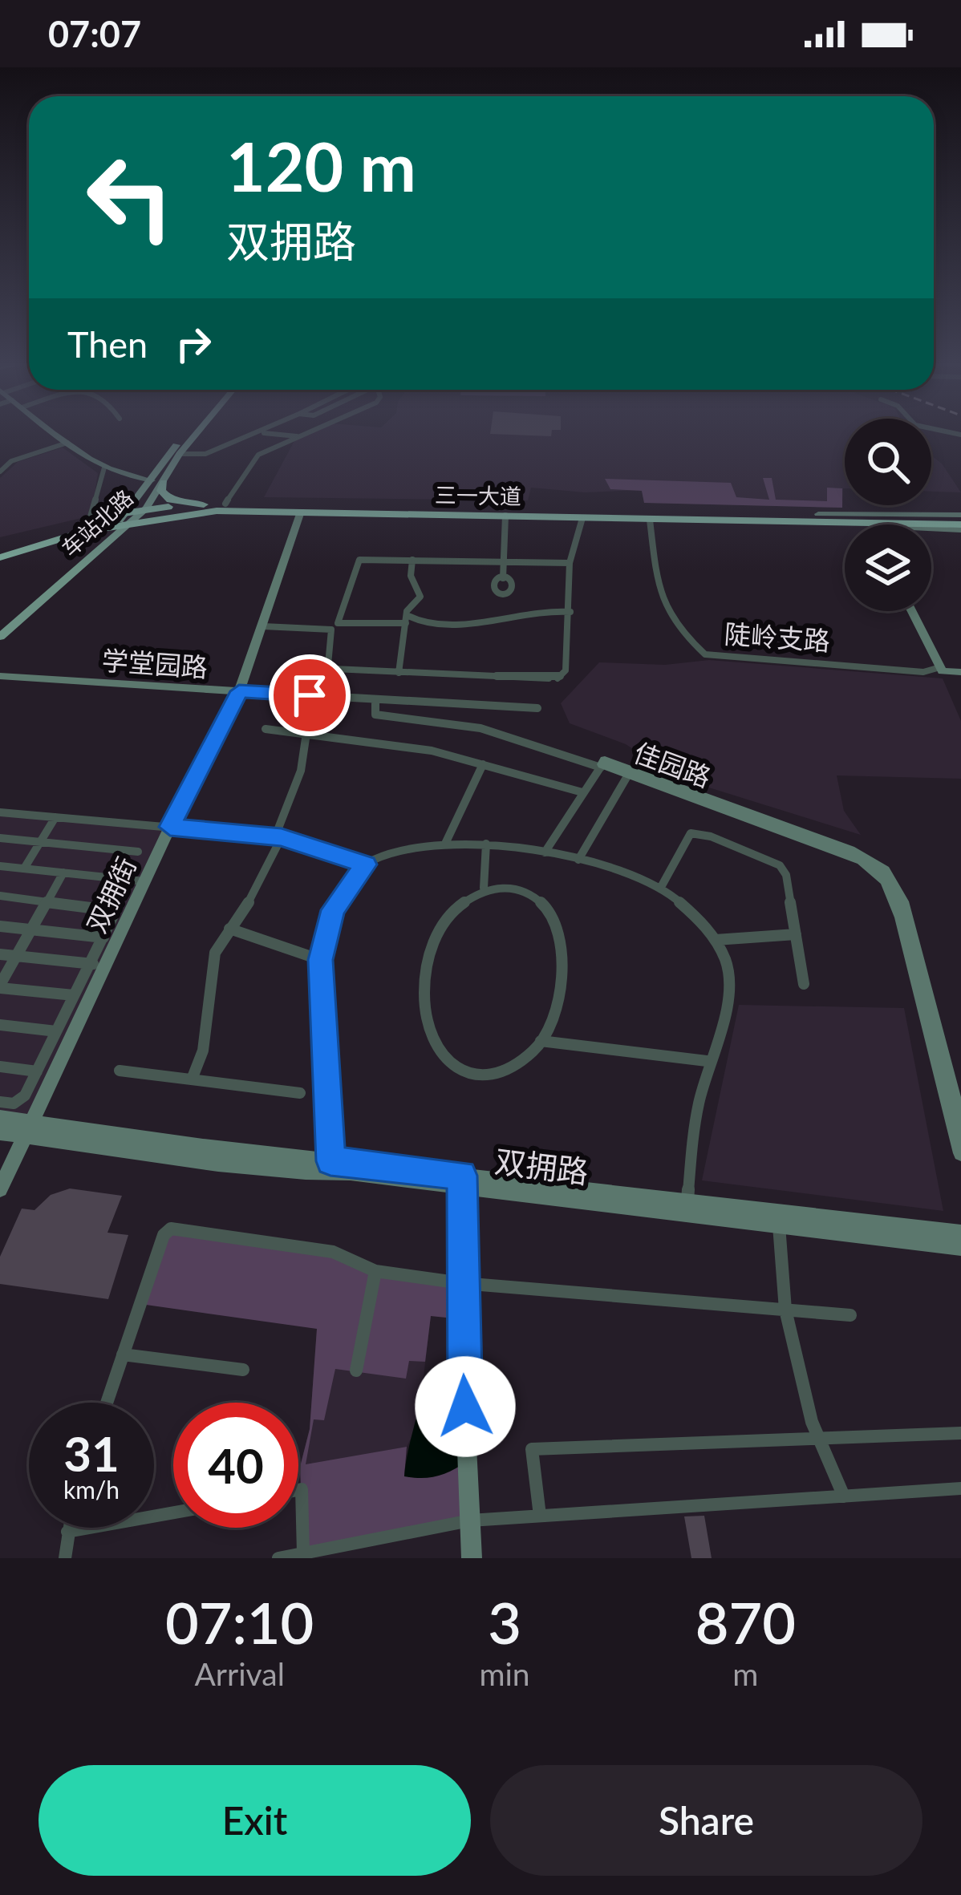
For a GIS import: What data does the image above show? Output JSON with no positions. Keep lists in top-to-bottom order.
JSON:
{
  "streets": {
    "highway": ["三一大道"],
    "main road": ["车站北路"],
    "street": [
      "陡岭支路",
      "学堂园路",
      "佳园路",
      "双拥街",
      "双拥路"
    ]
  },
  "crossings": [
    ["三一大道", "车站北路"],
    ["三一大道", "陡岭支路"],
    ["三一大道", "双拥街"],
    ["学堂园路", "双拥街"],
    ["双拥街", "双拥路"]
  ],
  "page": {
    "status": "07:07",
    "turn": ["120 m", "双拥路"],
    "then": "Then",
    "speed": "31 km/h",
    "limit": "40",
    "eta": [
      "07:10",
      "Arrival",
      "3",
      "min",
      "870",
      "m"
    ],
    "buttons": ["Exit", "Share"]
  }
}
